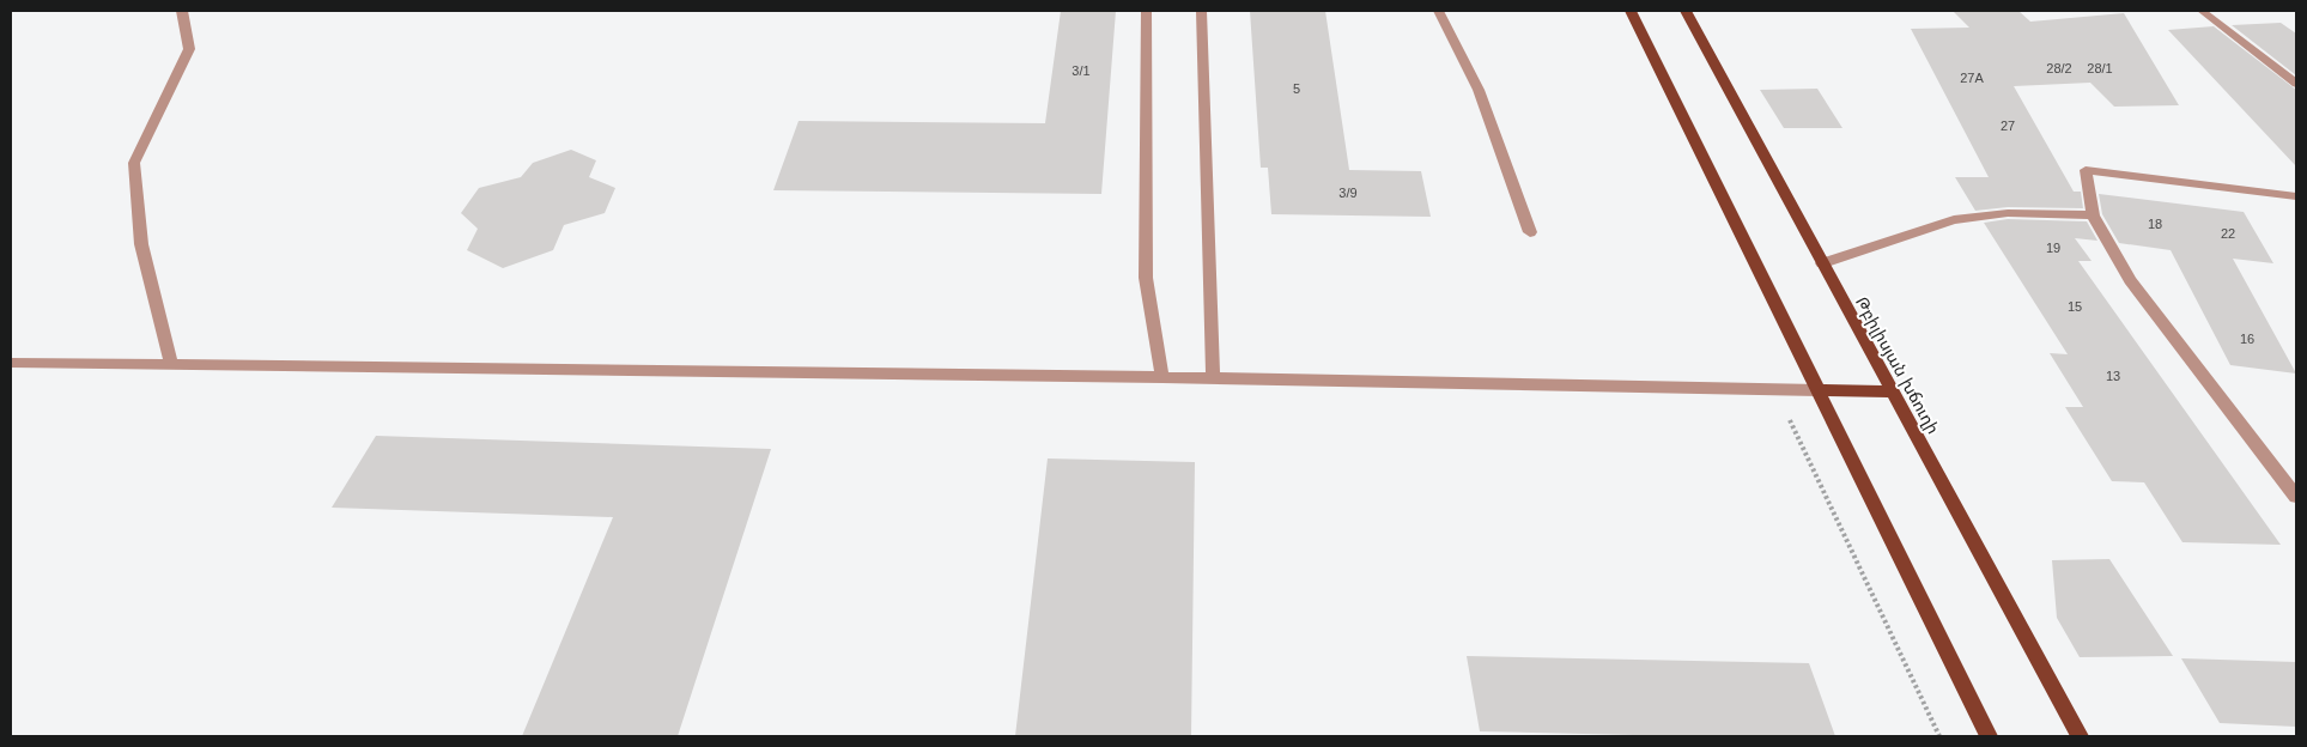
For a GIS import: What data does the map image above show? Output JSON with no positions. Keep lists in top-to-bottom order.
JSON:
{
  "streets": {
    "main road": ["Թբիլիսյան խճուղի"]
  },
  "house_numbers": [
    "28/2",
    "28/1",
    "3/1",
    "27A",
    "5",
    "27",
    "3/9",
    "18",
    "22",
    "19",
    "15",
    "16",
    "13"
  ]
}
